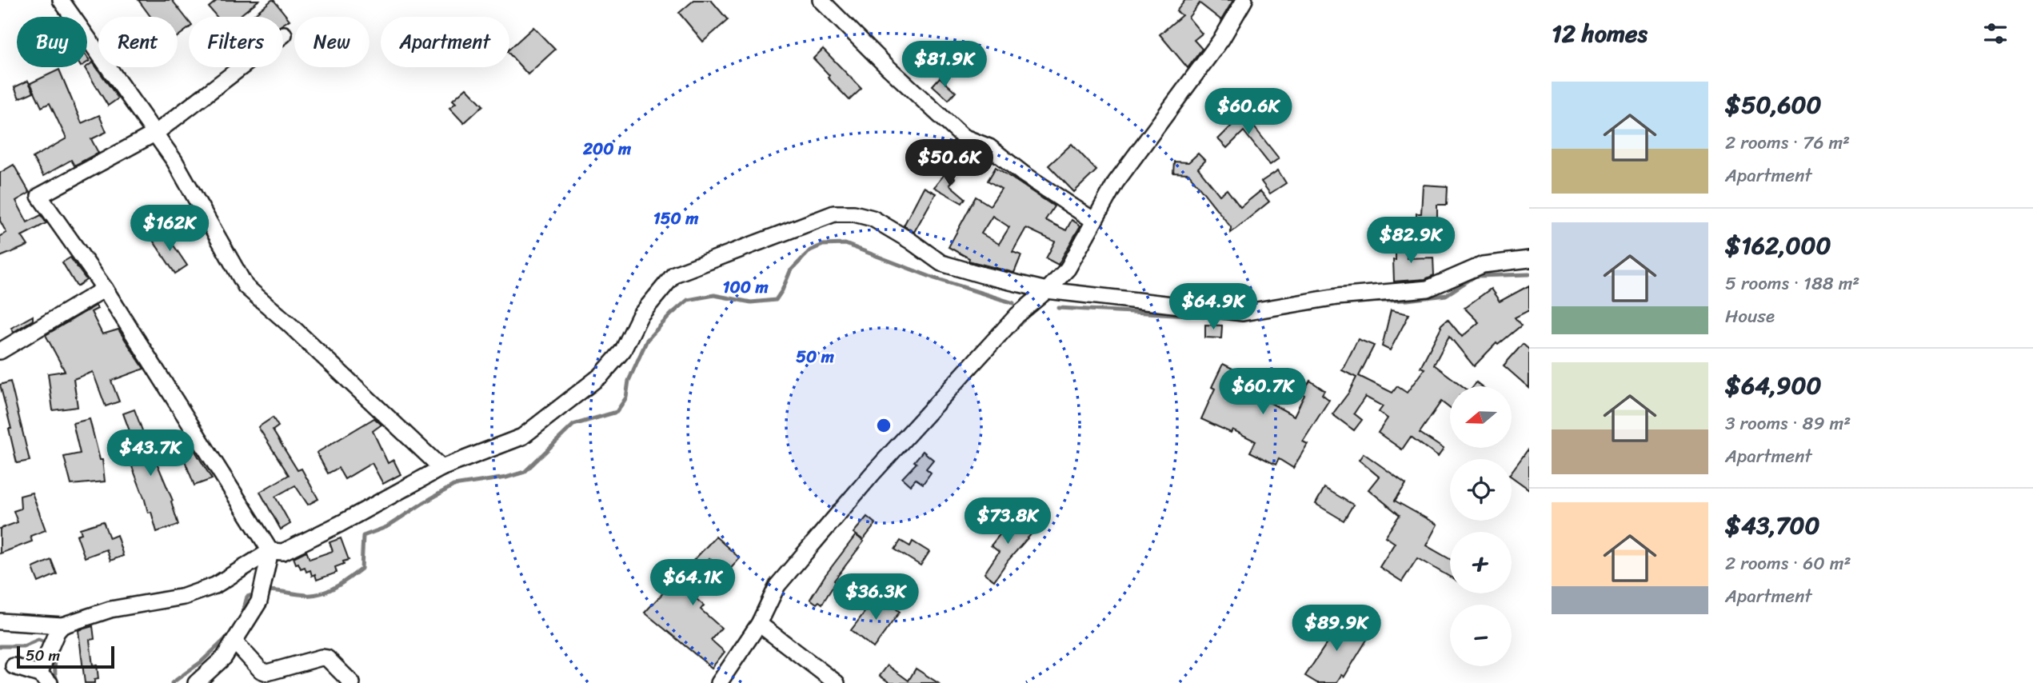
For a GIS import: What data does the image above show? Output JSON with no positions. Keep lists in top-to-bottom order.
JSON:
{
  "scale_bar": "50 m",
  "north": "left",
  "page": {
    "heading": "12 homes",
    "chip": [
      "Buy",
      "Rent",
      "Filters",
      "New",
      "Apartment"
    ],
    "price": [
      "$81.9K",
      "$60.6K",
      "$50.6K",
      "$162K",
      "$82.9K",
      "$64.9K",
      "$60.7K",
      "$43.7K",
      "$73.8K",
      "$64.1K",
      "$36.3K",
      "$89.9K"
    ],
    "list": [
      {
        "name": "$50,600",
        "note": "2 rooms · 76 m² · Apartment"
      },
      {
        "name": "$162,000",
        "note": "5 rooms · 188 m² · House"
      },
      {
        "name": "$64,900",
        "note": "3 rooms · 89 m² · Apartment"
      },
      {
        "name": "$43,700",
        "note": "2 rooms · 60 m² · Apartment"
      }
    ],
    "map_buttons": ["+", "−"],
    "scale": "50 m"
  },
  "rings": [
    "200 m",
    "150 m",
    "100 m",
    "50 m"
  ]
}
